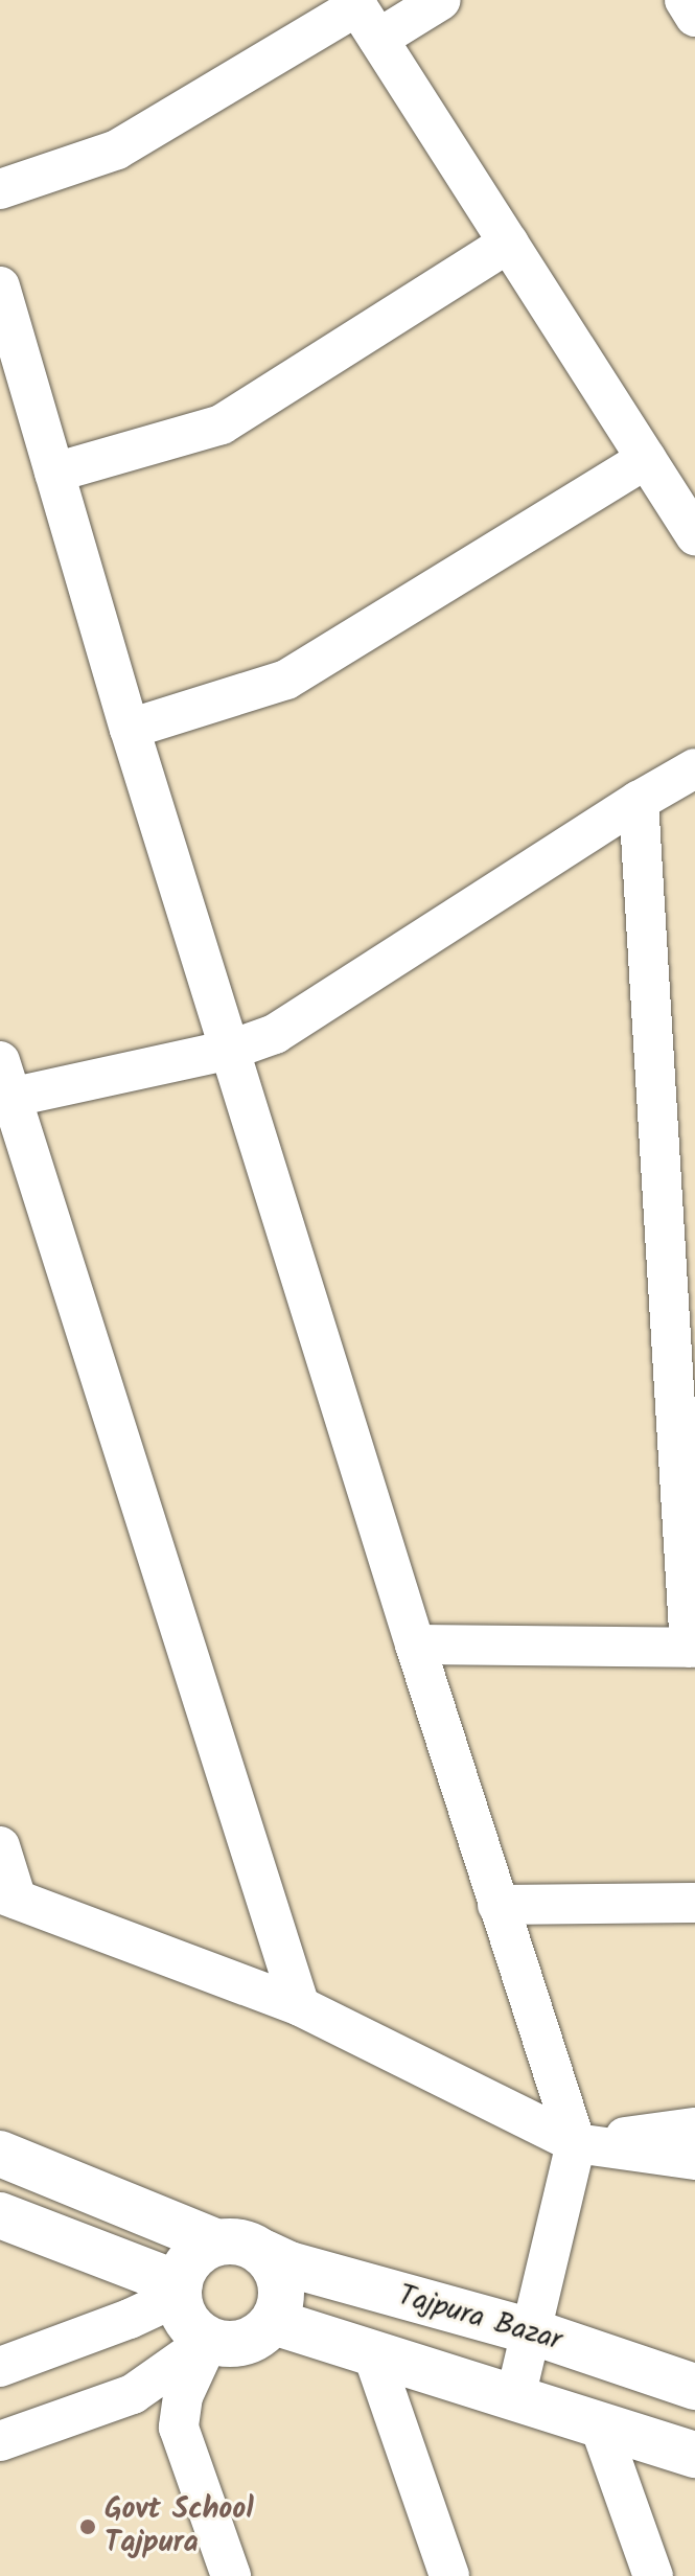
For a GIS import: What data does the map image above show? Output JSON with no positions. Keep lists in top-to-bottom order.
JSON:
{
  "streets": {
    "street": ["Tajpura Bazar"]
  },
  "places": ["Govt School Tajpura"]
}
